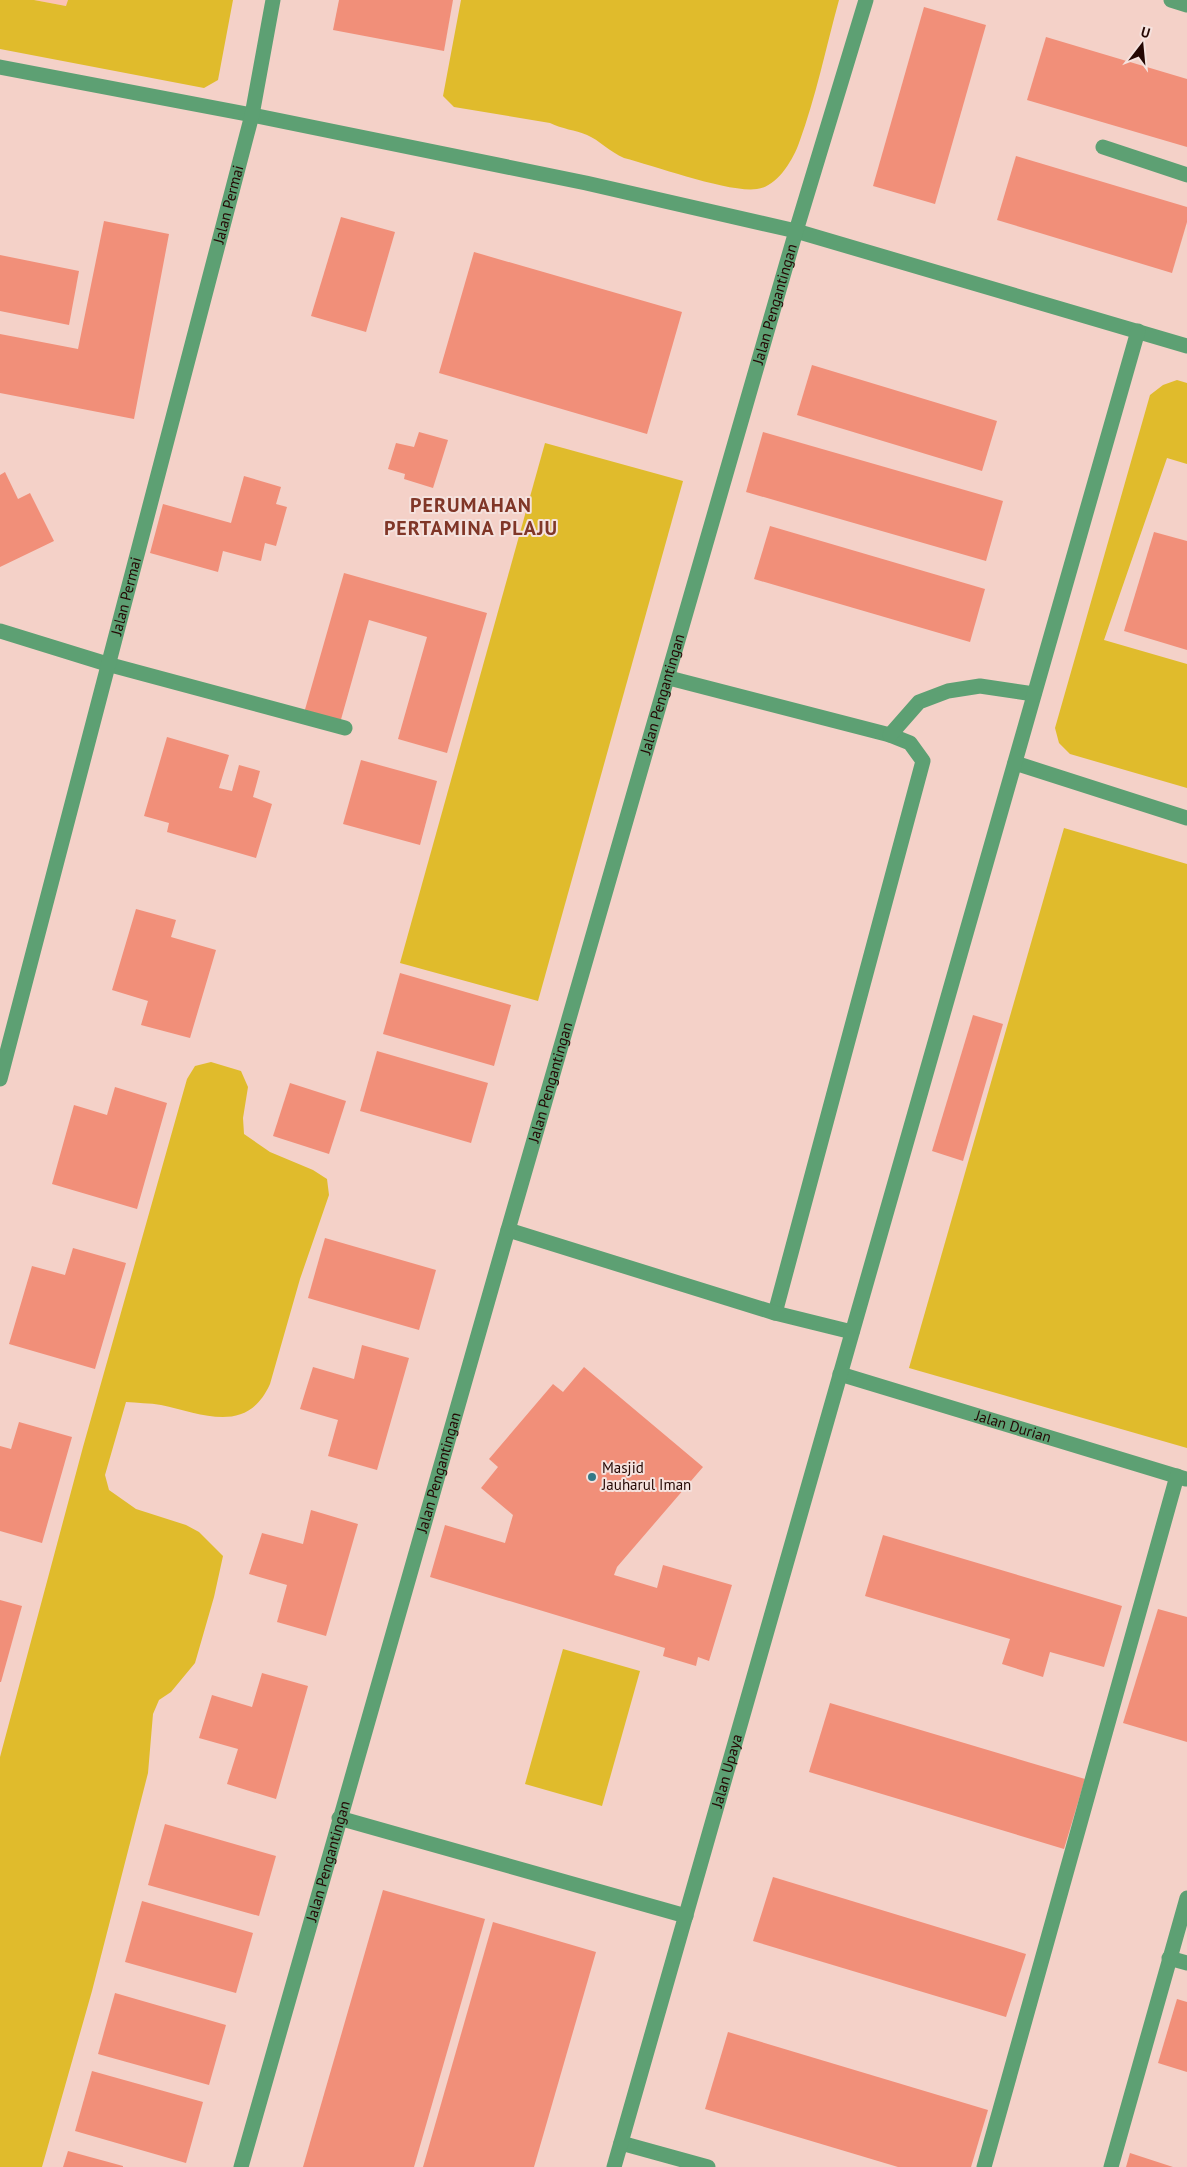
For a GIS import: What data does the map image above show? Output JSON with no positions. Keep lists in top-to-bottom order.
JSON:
{
  "streets": {
    "street": [
      "Jalan Permai",
      "Jalan Pengantingan",
      "Jalan Durian",
      "Jalan Upaya"
    ]
  },
  "crossings": [
    ["Jalan Durian", "Jalan Upaya"]
  ],
  "districts": ["PERUMAHAN PERTAMINA PLAJU"],
  "places": ["Masjid Jauharul Iman"],
  "north": "top"
}
